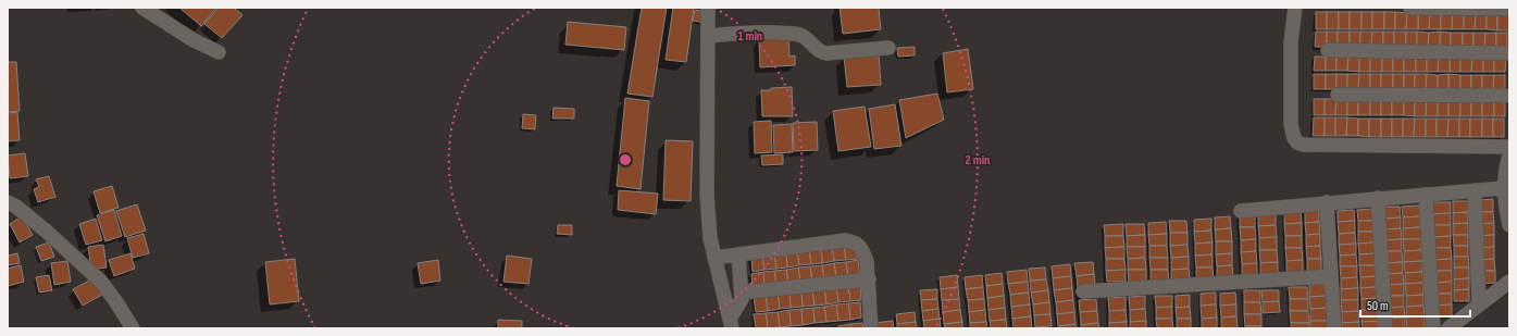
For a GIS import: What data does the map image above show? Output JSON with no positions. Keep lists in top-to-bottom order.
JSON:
{
  "scale_bar": "50 m",
  "rings": ["1 min", "2 min"]
}
